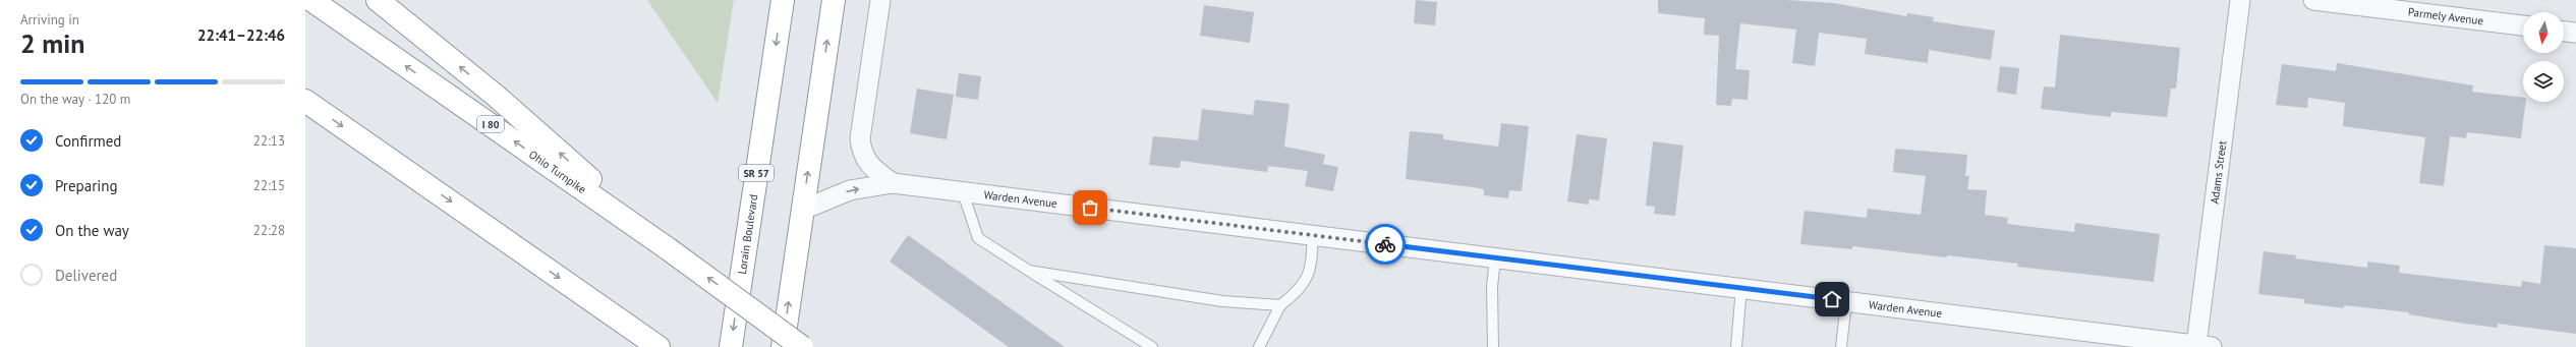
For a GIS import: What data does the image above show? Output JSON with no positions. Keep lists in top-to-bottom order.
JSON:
{
  "streets": {
    "highway": [
      "I 80",
      "Ohio Turnpike",
      "SR 57",
      "Lorain Boulevard"
    ],
    "street": ["Parmely Avenue", "Adams Street", "Warden Avenue"]
  },
  "crossings": [
    ["Adams Street", "Warden Avenue"]
  ],
  "north": "bottom",
  "page": {
    "heading": ["2 min", "Arriving in", "22:41–22:46"],
    "bar": "On the way · 120 m",
    "list": [
      ["Confirmed", "22:13"],
      ["Preparing", "22:15"],
      ["On the way", "22:28"],
      "Delivered"
    ]
  }
}
